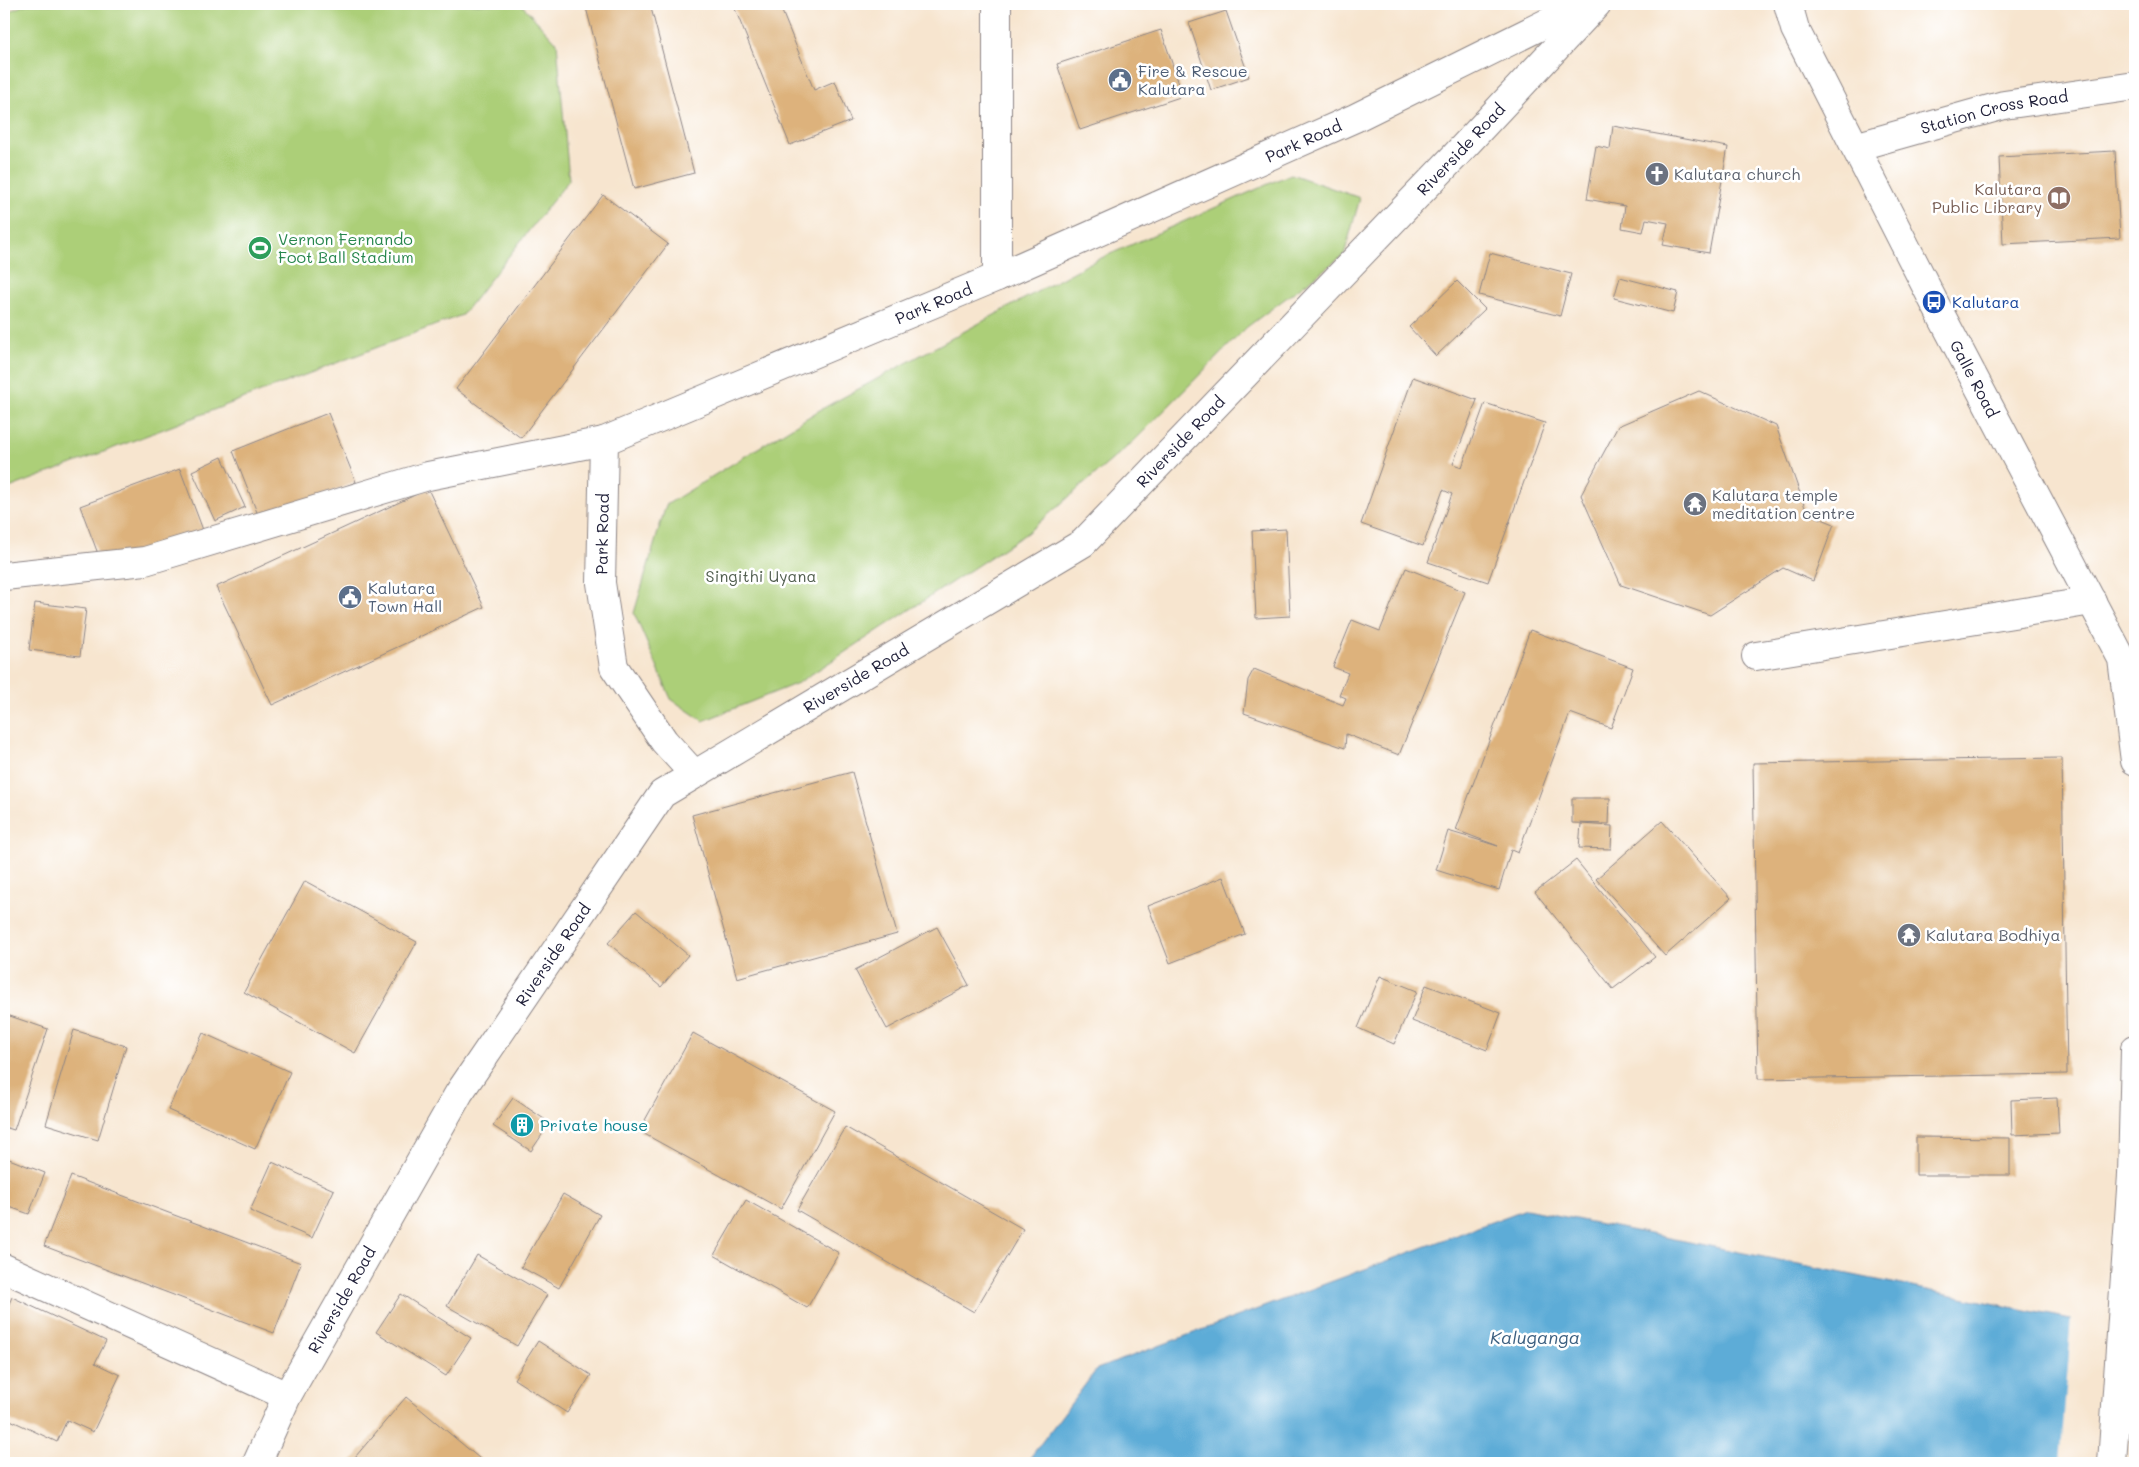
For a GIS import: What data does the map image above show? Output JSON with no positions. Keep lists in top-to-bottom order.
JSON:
{
  "streets": {
    "main road": [
      "Station Cross Road",
      "Park Road",
      "Riverside Road",
      "Galle Road"
    ]
  },
  "crossings": [
    ["Station Cross Road", "Galle Road"],
    ["Park Road", "Riverside Road"]
  ],
  "water": ["Kaluganga"],
  "parks": ["Singithi Uyana"],
  "places": {
    "public building": ["Fire & Rescue Kalutara", "Kalutara Town Hall"],
    "church": ["Kalutara church"],
    "library": ["Kalutara Public Library"],
    "sports": ["Vernon Fernando Foot Ball Stadium"],
    "bus stop": ["Kalutara"],
    "temple": ["Kalutara temple meditation centre", "Kalutara Bodhiya"],
    "building": ["Private house"]
  }
}
